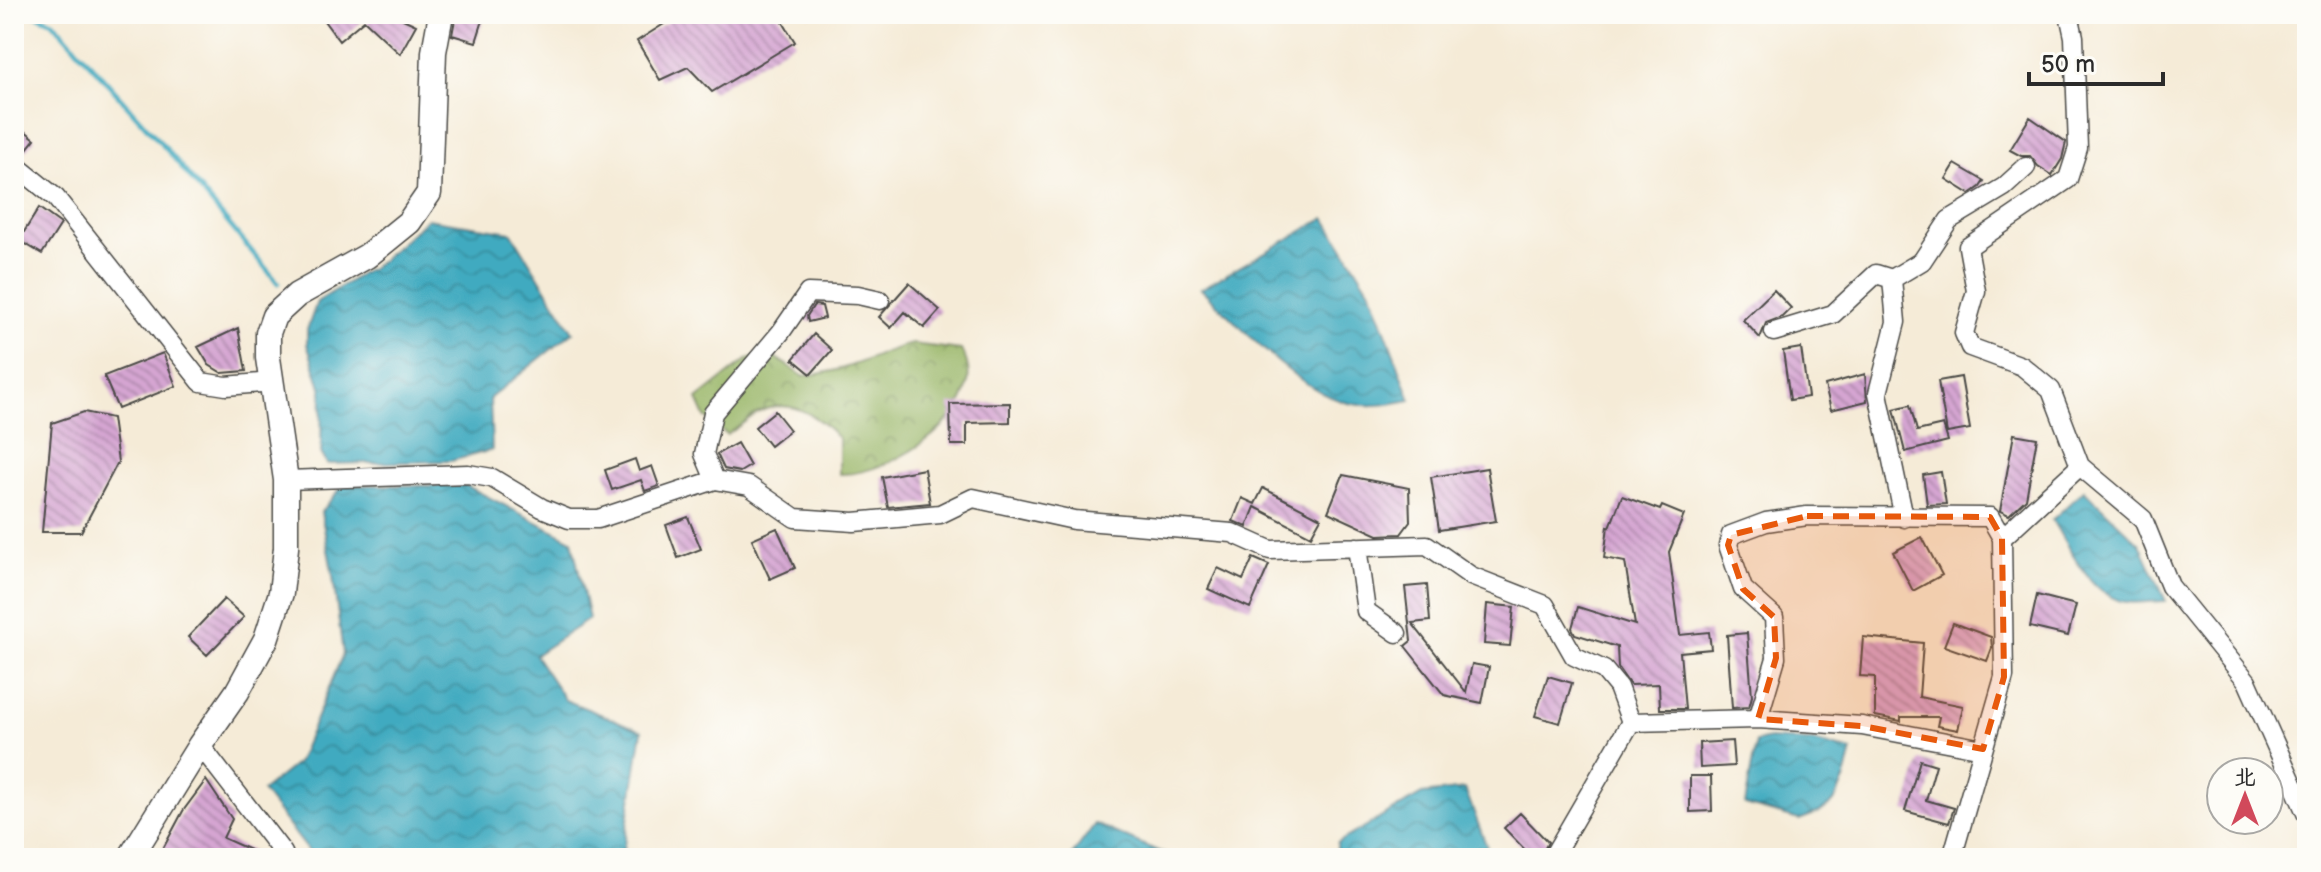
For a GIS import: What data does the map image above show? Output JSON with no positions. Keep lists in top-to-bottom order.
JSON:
{
  "scale_bar": "50 m",
  "north": "top"
}
